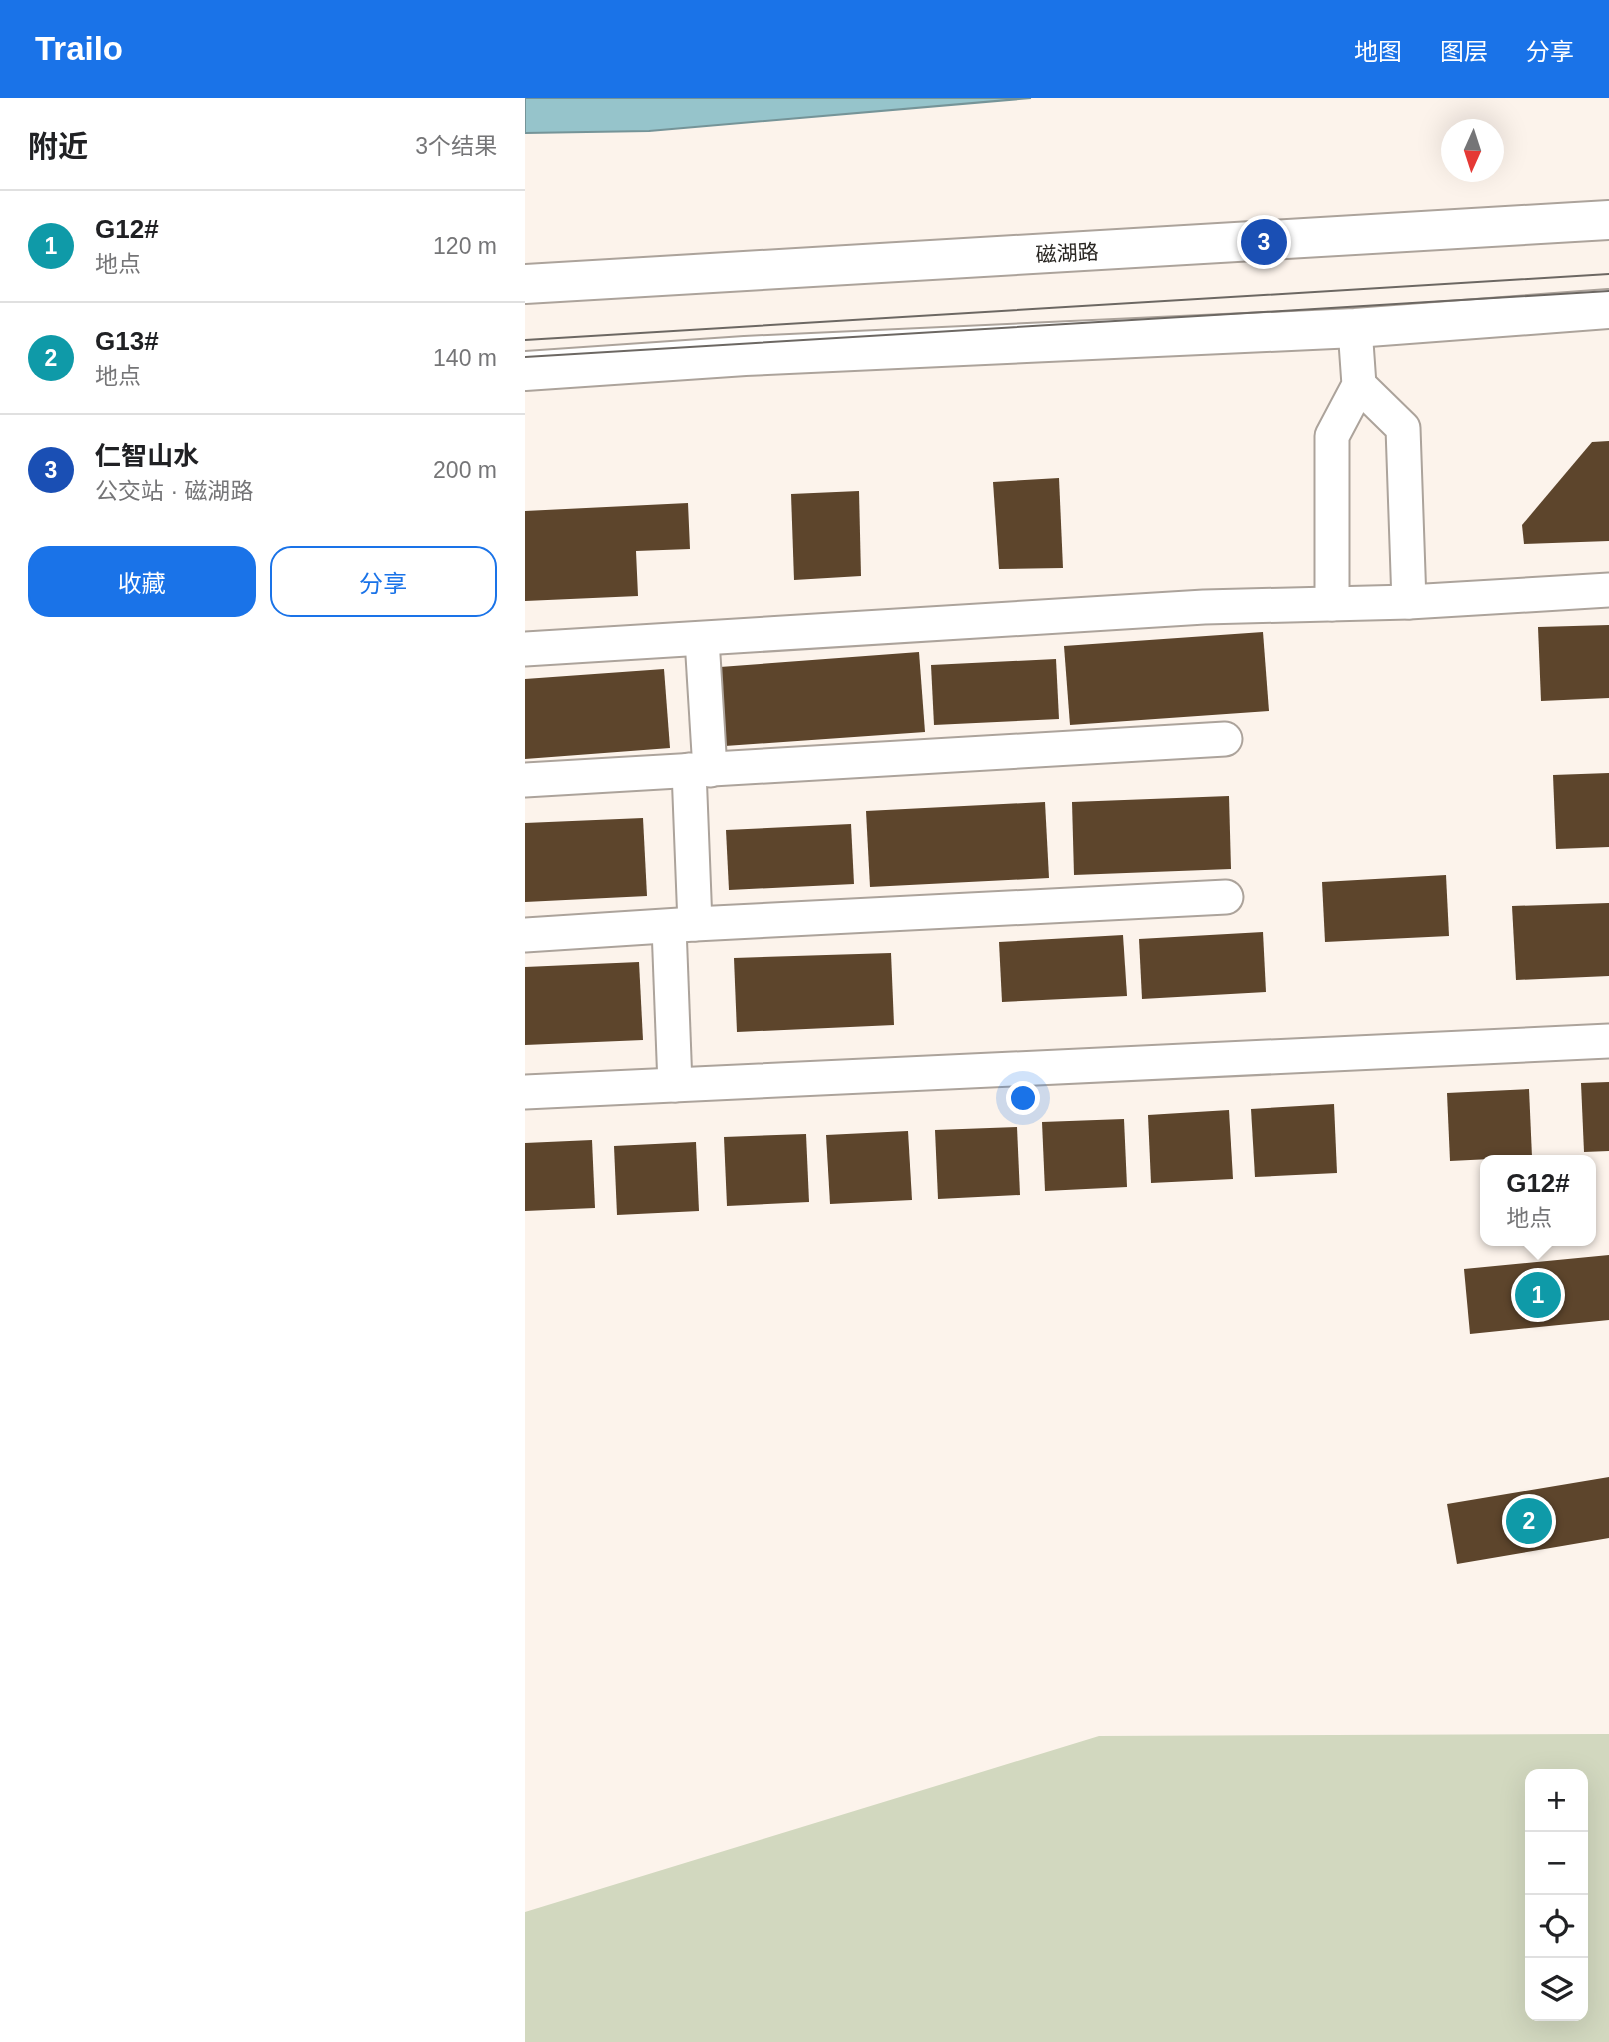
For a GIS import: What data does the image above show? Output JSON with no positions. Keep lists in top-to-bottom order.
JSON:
{
  "streets": {
    "main road": ["磁湖路"]
  },
  "north": "bottom",
  "page": {
    "header": "Trailo",
    "nav": ["地图", "图层", "分享"],
    "heading": ["附近", "3个结果"],
    "list": [
      {
        "mark": "1",
        "name": "G12#",
        "note": "地点",
        "value": "120 m"
      },
      {
        "mark": "2",
        "name": "G13#",
        "note": "地点",
        "value": "140 m"
      },
      {
        "mark": "3",
        "name": "仁智山水",
        "note": "公交站 · 磁湖路",
        "value": "200 m"
      }
    ],
    "pins": ["3", "1", "2"],
    "buttons": ["收藏", "分享"],
    "popup": ["G12#", "地点"],
    "map_buttons": ["+", "−"]
  }
}
